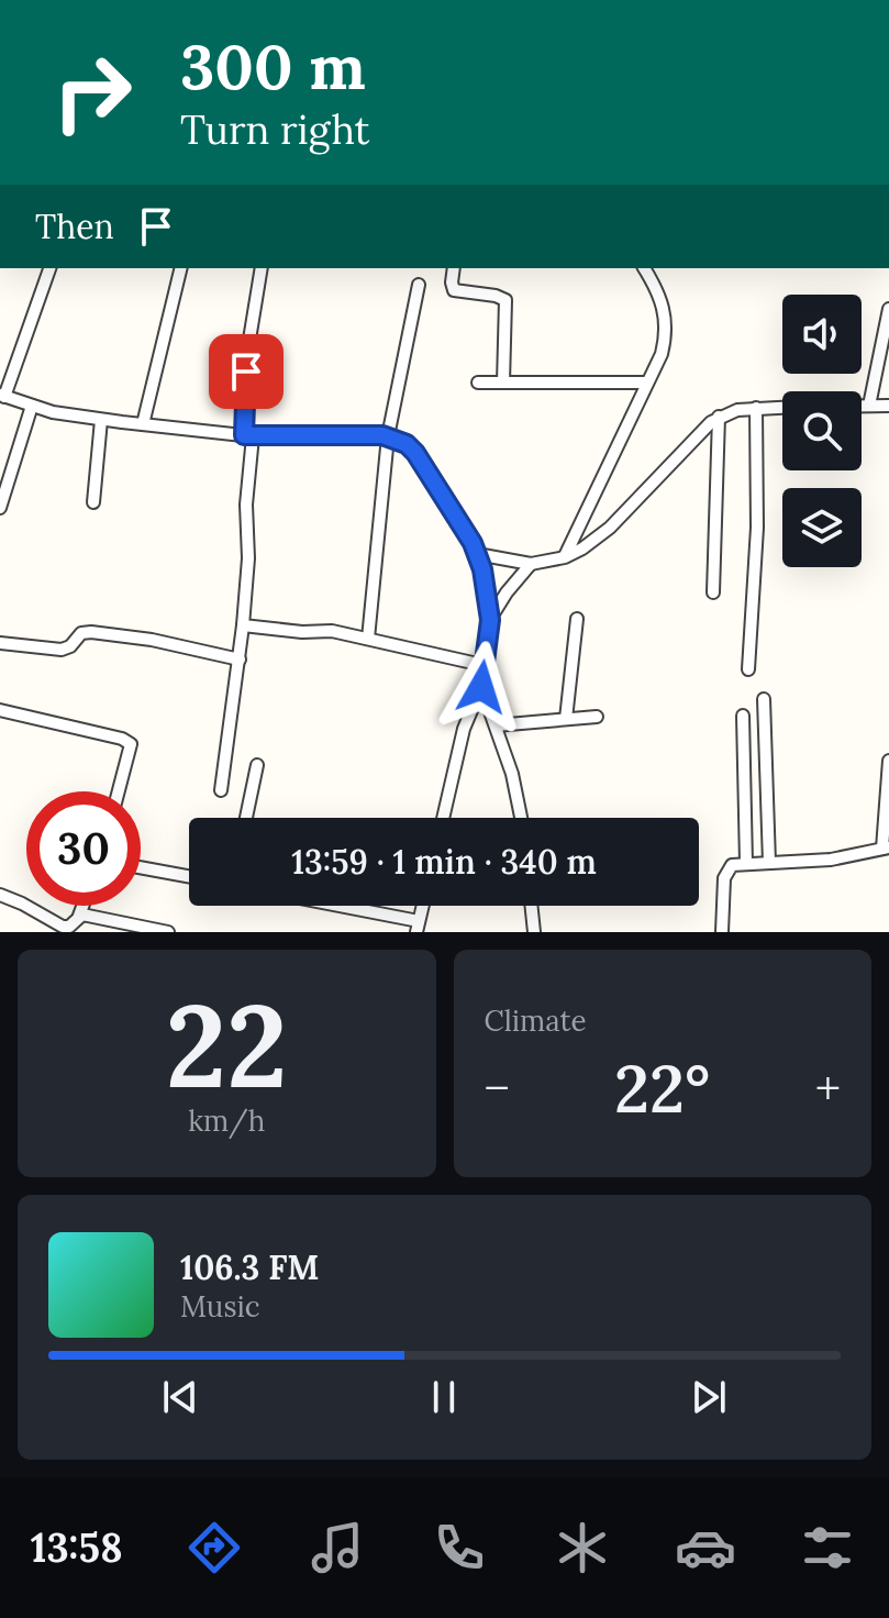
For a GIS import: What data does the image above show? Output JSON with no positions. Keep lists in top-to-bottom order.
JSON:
{
  "page": {
    "turn": ["300 m", "Turn right"],
    "then": "Then",
    "limit": "30",
    "trip": "13:59 · 1 min · 340 m",
    "tile": [
      ["22", "km/h"],
      "Climate"
    ],
    "heat": ["−", "22°", "+"],
    "song": ["106.3 FM", "Music"],
    "tabs": "13:58"
  }
}
